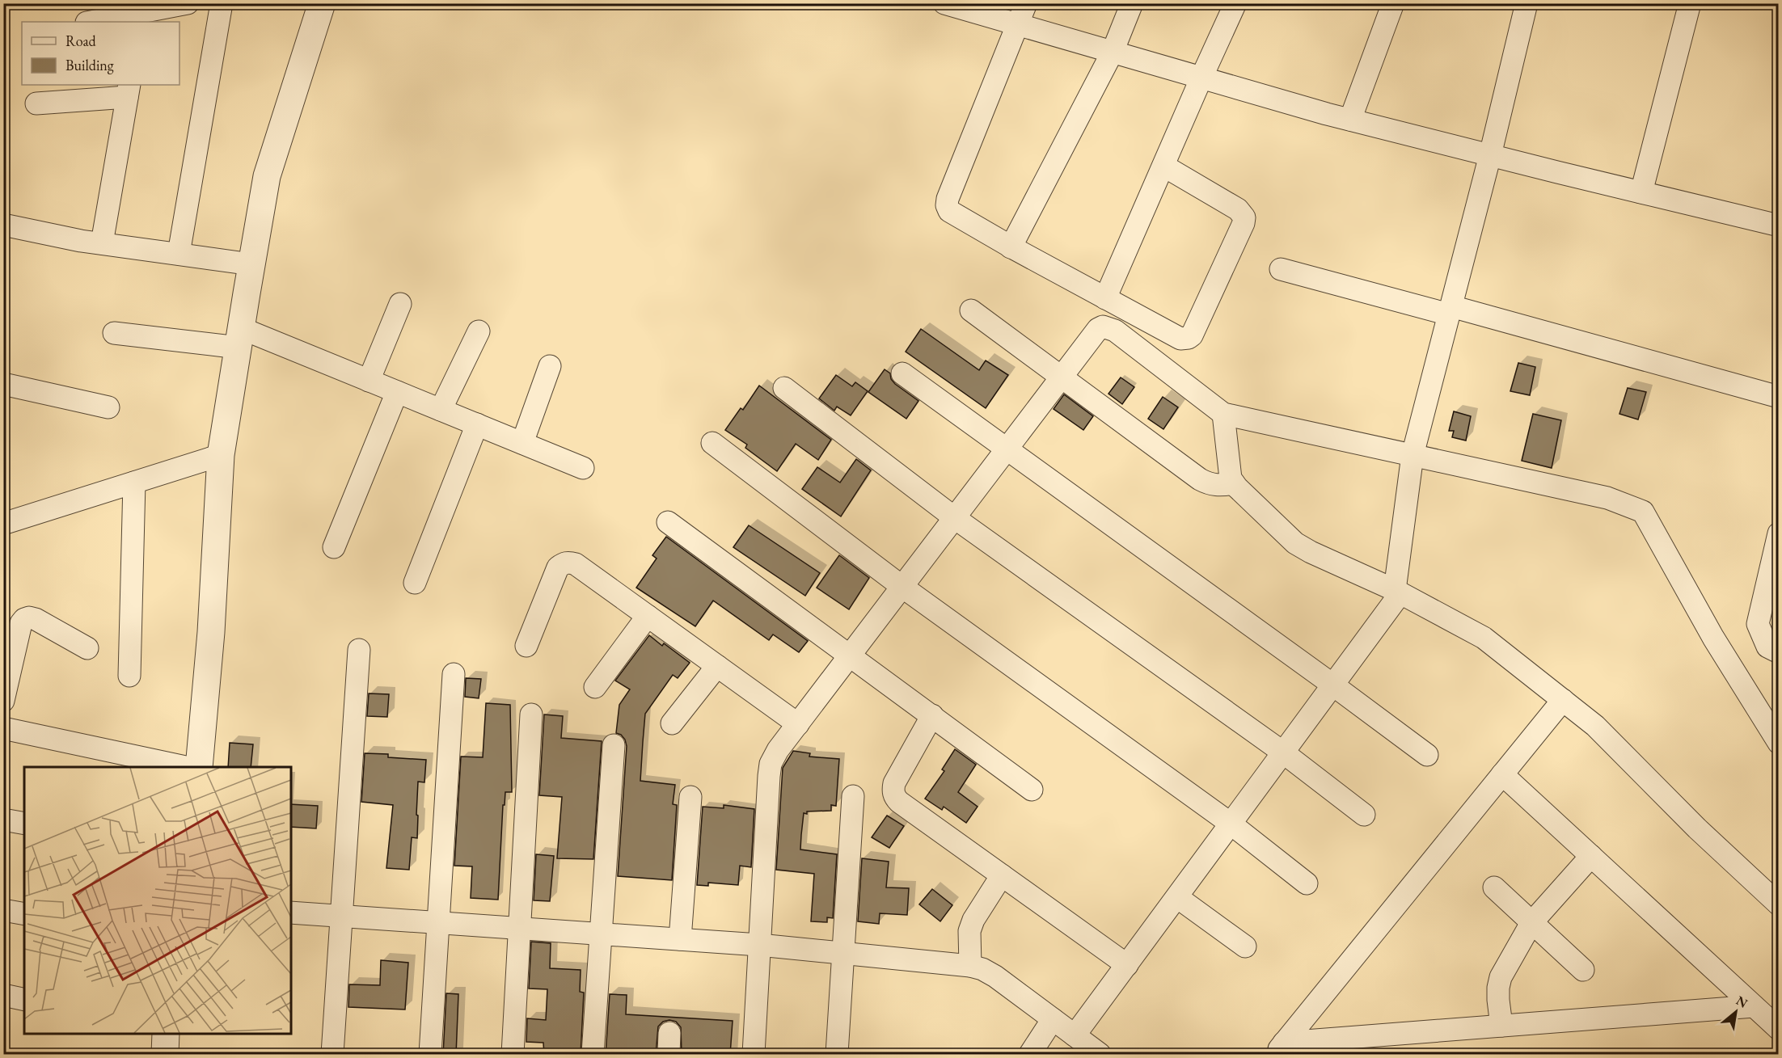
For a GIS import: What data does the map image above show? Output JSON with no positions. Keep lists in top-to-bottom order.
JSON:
{
  "legend": ["Road", "Building"],
  "north": "top right"
}
